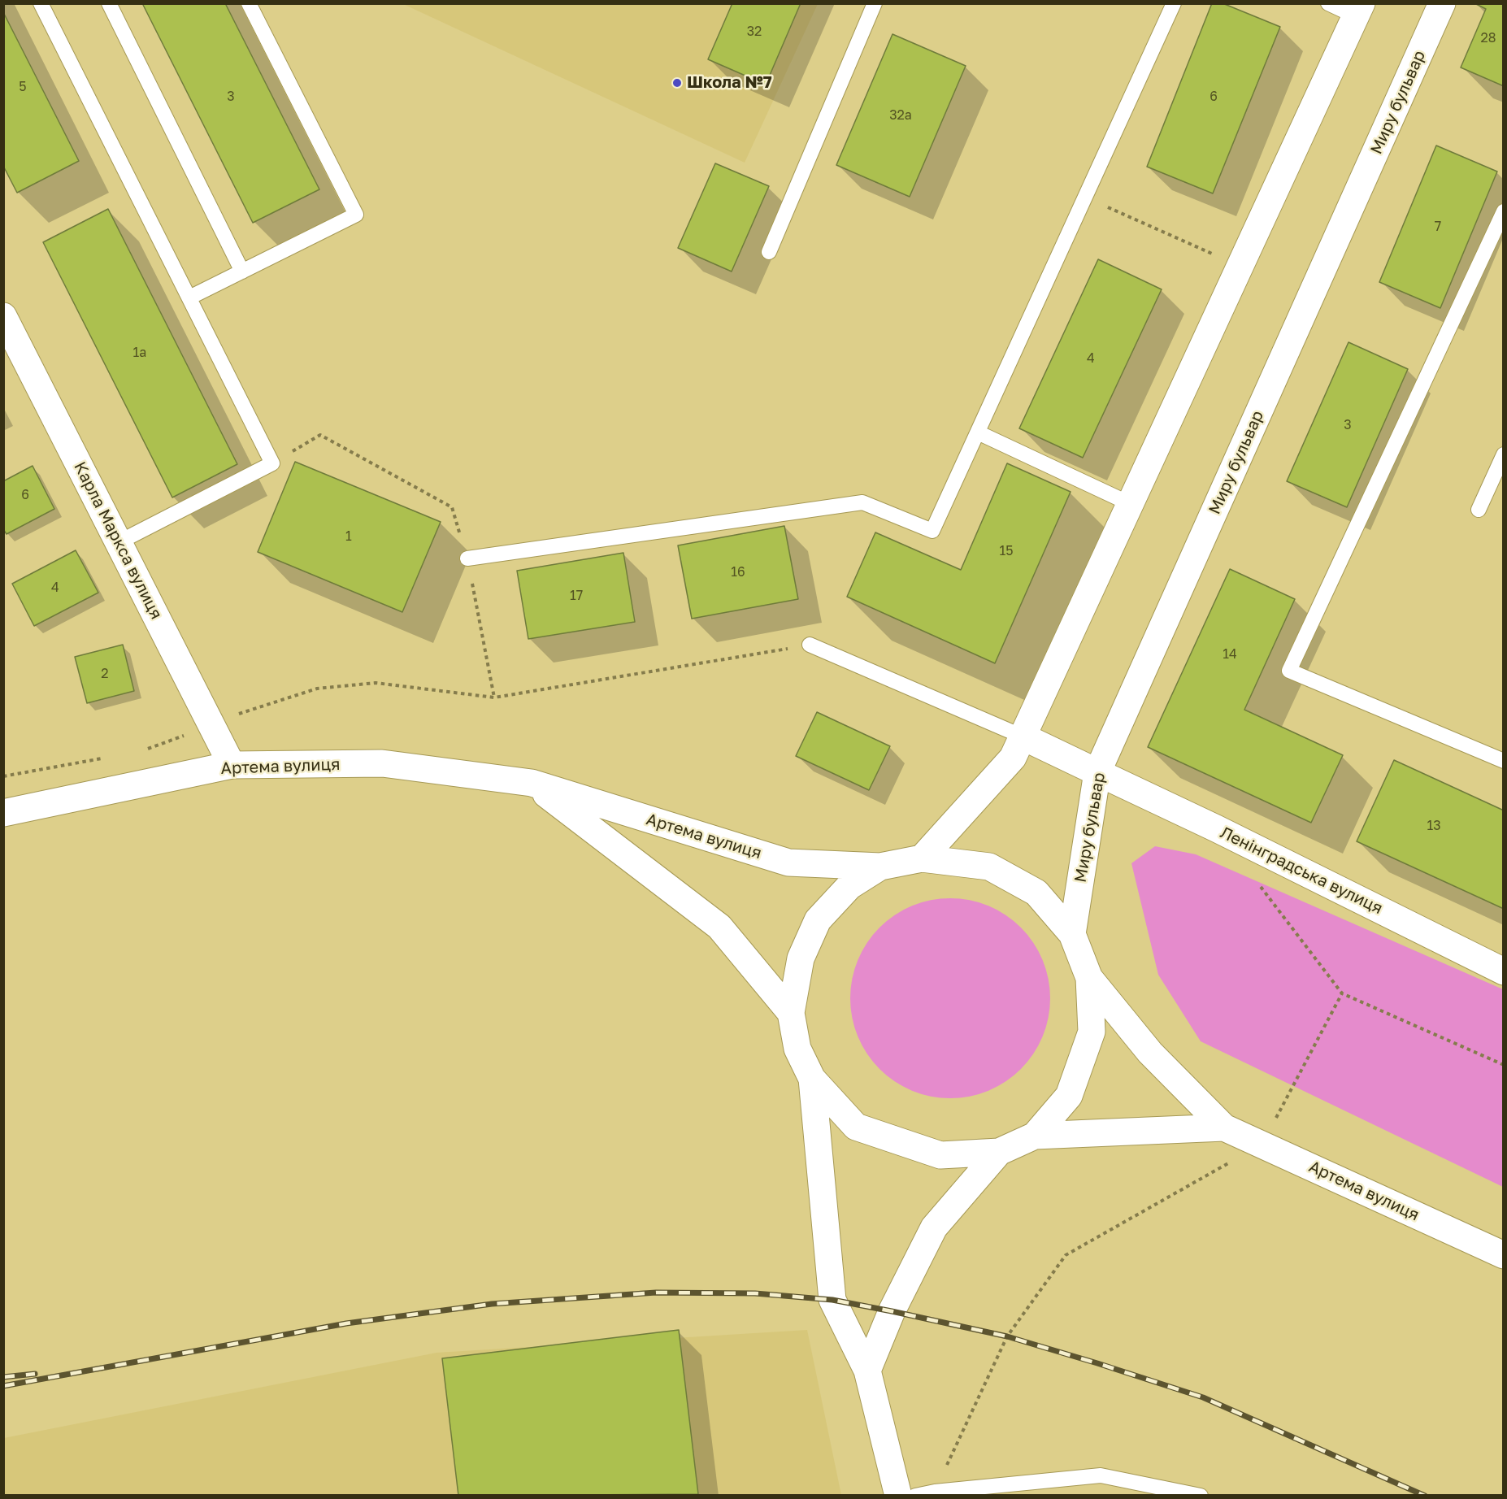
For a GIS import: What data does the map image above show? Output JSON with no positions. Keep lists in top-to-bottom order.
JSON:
{
  "streets": {
    "main road": [
      "Миру бульвар",
      "Карла Маркса вулиця",
      "Артема вулиця",
      "Ленінградська вулиця"
    ]
  },
  "crossings": [
    ["Миру бульвар", "Ленінградська вулиця"],
    ["Карла Маркса вулиця", "Артема вулиця"]
  ],
  "places": ["Школа №7"],
  "house_numbers": [
    "32",
    "28",
    "5",
    "3",
    "6",
    "32а",
    "7",
    "1а",
    "4",
    "3",
    "6",
    "1",
    "15",
    "16",
    "4",
    "17",
    "14",
    "2",
    "13"
  ]
}
